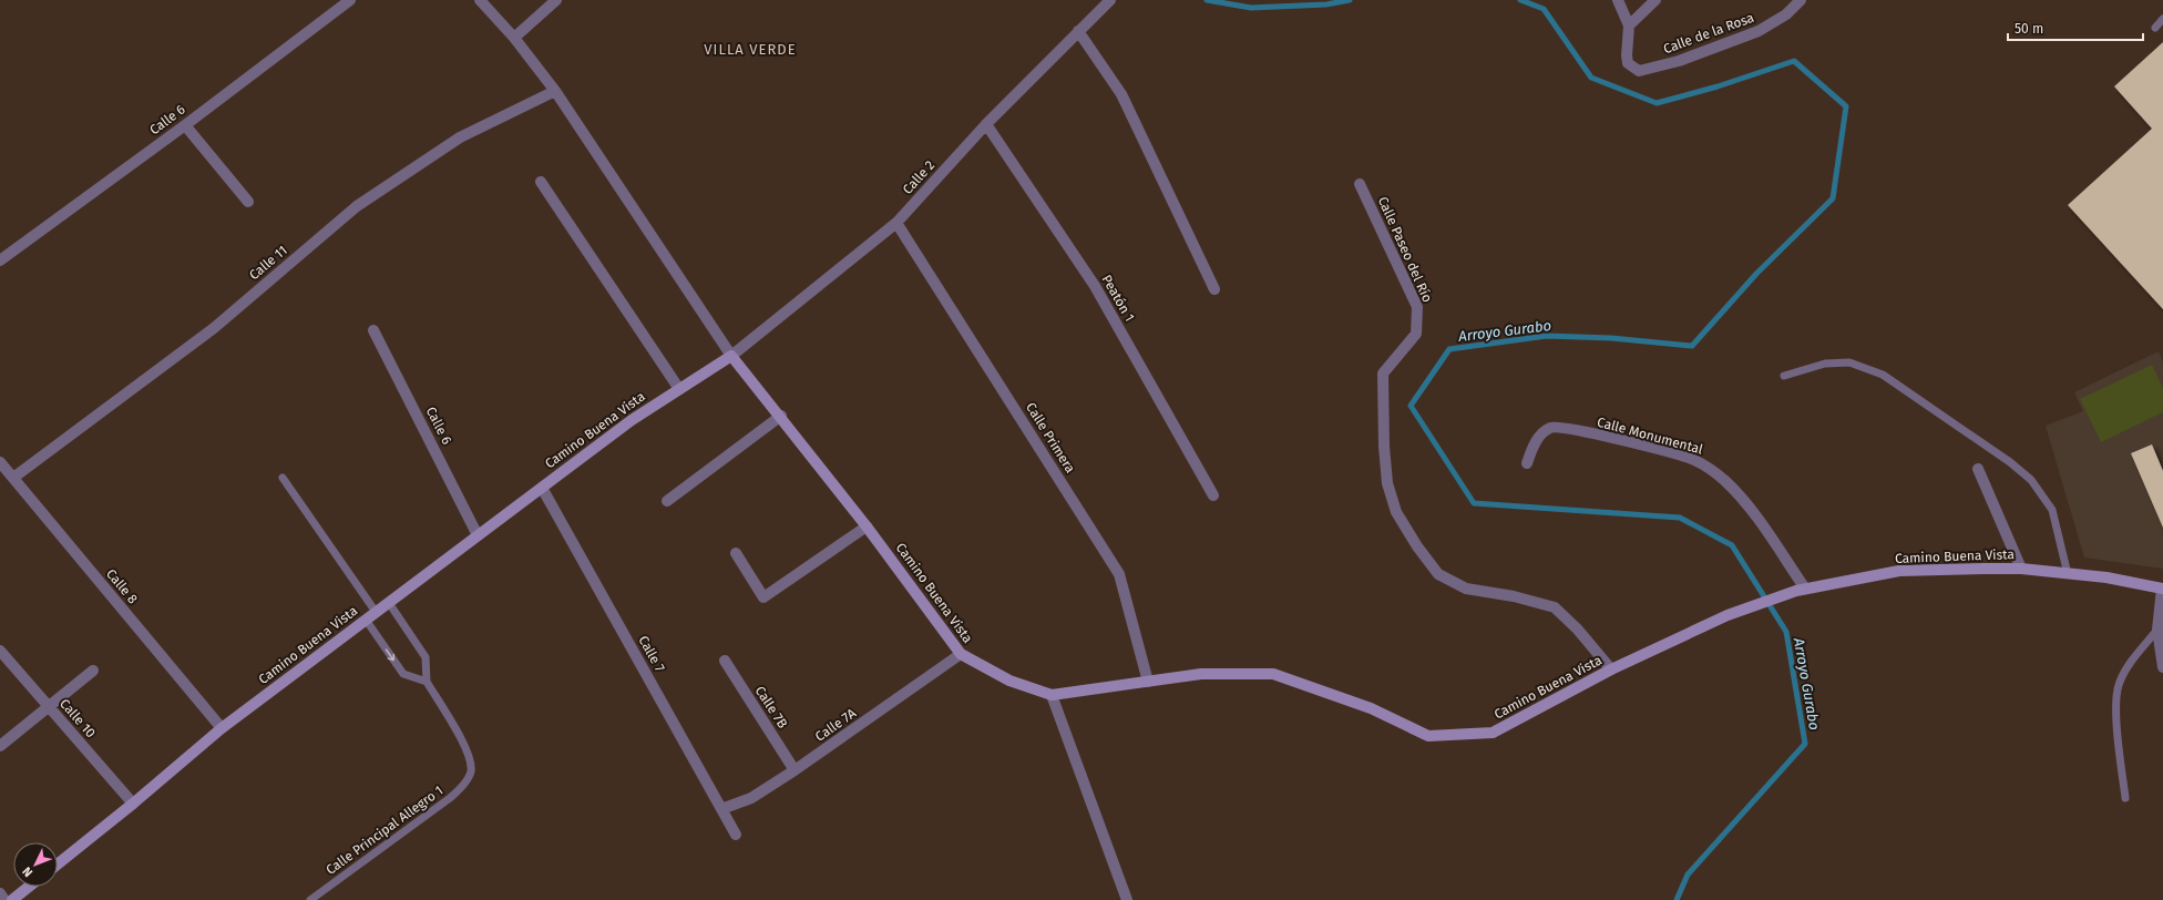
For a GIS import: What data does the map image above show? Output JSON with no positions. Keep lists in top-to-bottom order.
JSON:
{
  "streets": {
    "street": [
      "Calle de la Rosa",
      "Calle 6",
      "Calle 2",
      "Calle Paseo del Río",
      "Calle 11",
      "Peatón 1",
      "Camino Buena Vista",
      "Calle Monumental",
      "Calle Primera",
      "Calle 8",
      "Calle 7",
      "Calle 7B",
      "Calle 10",
      "Calle 7A"
    ],
    "lane": ["Calle Principal Allegro 1"]
  },
  "crossings": [
    ["Calle 6", "Camino Buena Vista"],
    ["Calle 2", "Peatón 1"],
    ["Calle 2", "Camino Buena Vista"],
    ["Calle 2", "Calle Primera"],
    ["Calle Paseo del Río", "Camino Buena Vista"],
    ["Calle 11", "Calle 8"],
    ["Camino Buena Vista", "Calle Monumental"],
    ["Camino Buena Vista", "Calle Primera"],
    ["Camino Buena Vista", "Calle 8"],
    ["Camino Buena Vista", "Calle 7"],
    ["Camino Buena Vista", "Calle 10"],
    ["Camino Buena Vista", "Calle 7A"],
    ["Camino Buena Vista", "Calle Principal Allegro 1"],
    ["Calle 7", "Calle 7A"],
    ["Calle 7B", "Calle 7A"]
  ],
  "districts": ["VILLA VERDE"],
  "water": ["Arroyo Gurabo"],
  "scale_bar": "50 m",
  "north": "bottom left"
}
